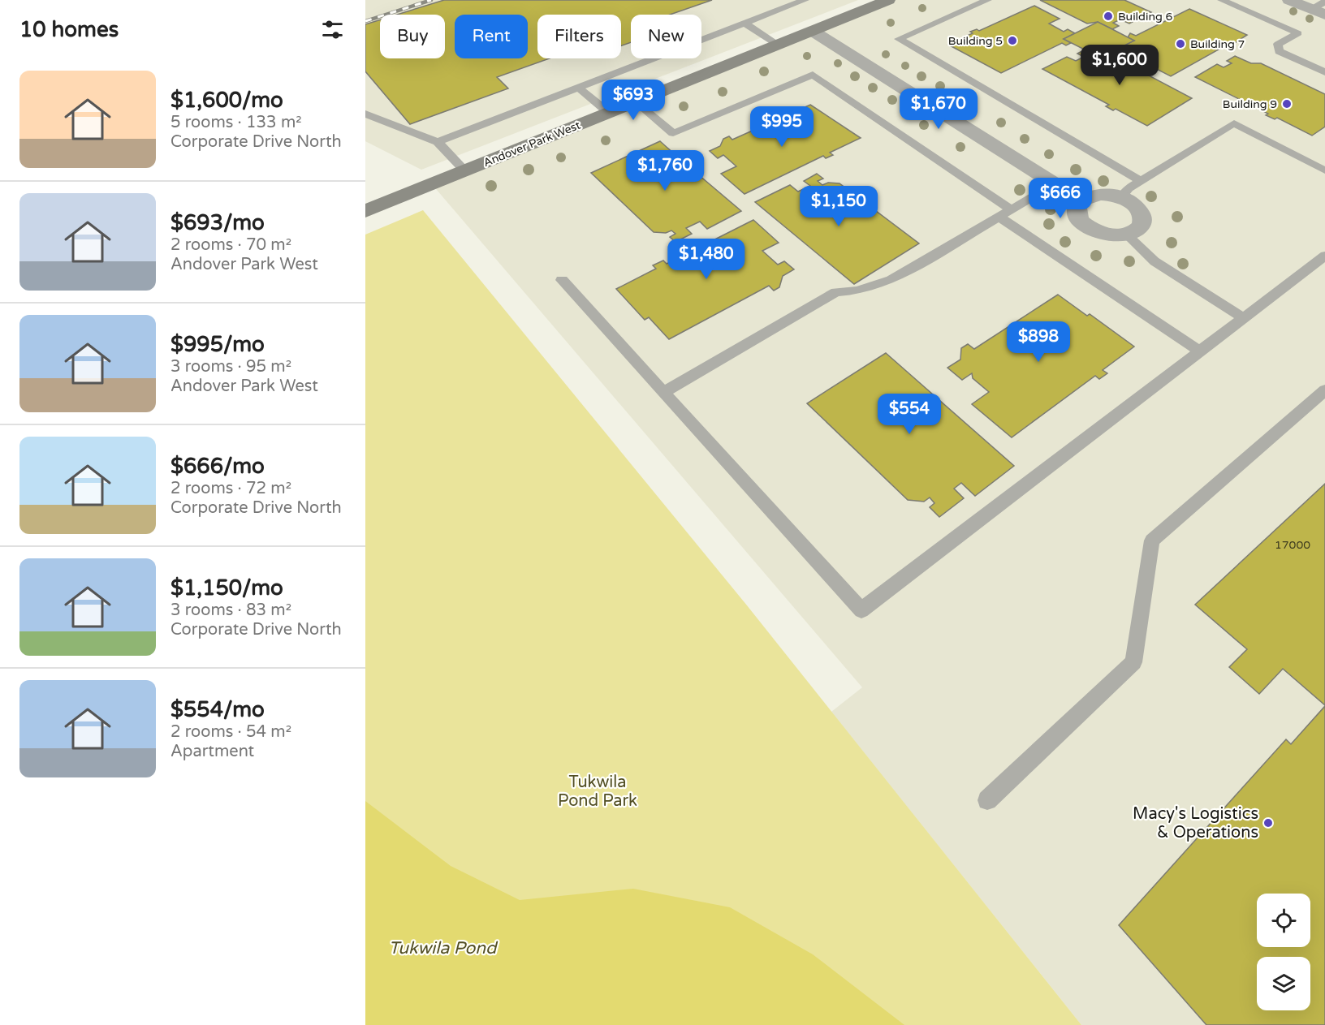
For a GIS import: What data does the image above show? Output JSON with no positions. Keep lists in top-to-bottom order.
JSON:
{
  "streets": {
    "street": ["Andover Park West"]
  },
  "water": ["Tukwila Pond"],
  "parks": ["Tukwila Pond Park"],
  "places": [
    "Building 6",
    "Building 5",
    "Building 7",
    "Building 9",
    "Macy's Logistics & Operations"
  ],
  "house_numbers": ["17000"],
  "page": {
    "heading": "10 homes",
    "chip": [
      "Buy",
      "Rent",
      "Filters",
      "New"
    ],
    "price": [
      "$1,600",
      "$693",
      "$1,670",
      "$995",
      "$1,760",
      "$666",
      "$1,150",
      "$1,480",
      "$898",
      "$554"
    ],
    "list": [
      {
        "name": "$1,600/mo",
        "note": "5 rooms · 133 m² · Corporate Drive North"
      },
      {
        "name": "$693/mo",
        "note": "2 rooms · 70 m² · Andover Park West"
      },
      {
        "name": "$995/mo",
        "note": "3 rooms · 95 m² · Andover Park West"
      },
      {
        "name": "$666/mo",
        "note": "2 rooms · 72 m² · Corporate Drive North"
      },
      {
        "name": "$1,150/mo",
        "note": "3 rooms · 83 m² · Corporate Drive North"
      },
      {
        "name": "$554/mo",
        "note": "2 rooms · 54 m² · Apartment"
      }
    ]
  }
}
